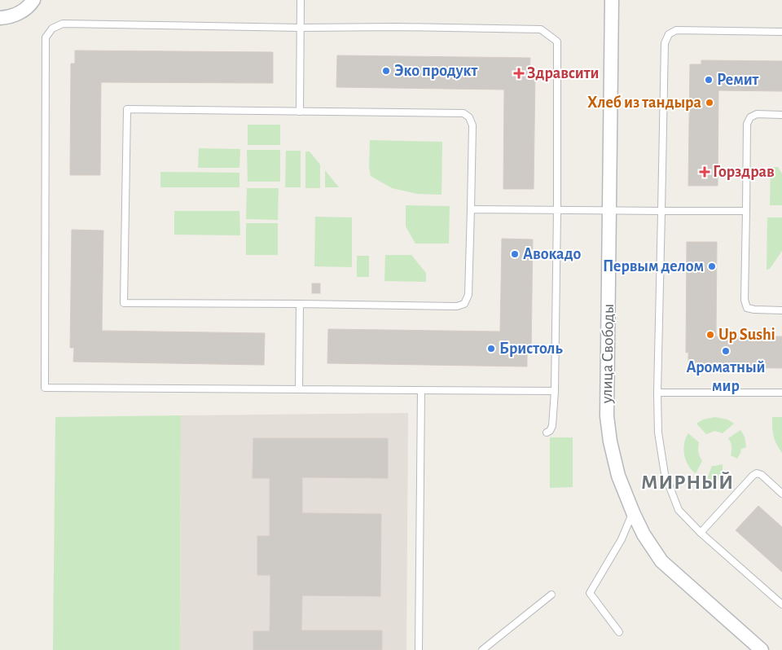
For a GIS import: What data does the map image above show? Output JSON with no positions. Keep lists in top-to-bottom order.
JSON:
{
  "streets": {
    "street": ["улица Свободы"]
  },
  "districts": ["МИРНЫЙ"],
  "places": {
    "other": [
      "Эко продукт",
      "Ремит",
      "Хлеб из тандыра",
      "Авокадо",
      "Первым делом",
      "Up Sushi",
      "Бристоль",
      "Ароматный мир"
    ],
    "health": ["Здравсити", "Горздрав"]
  }
}
